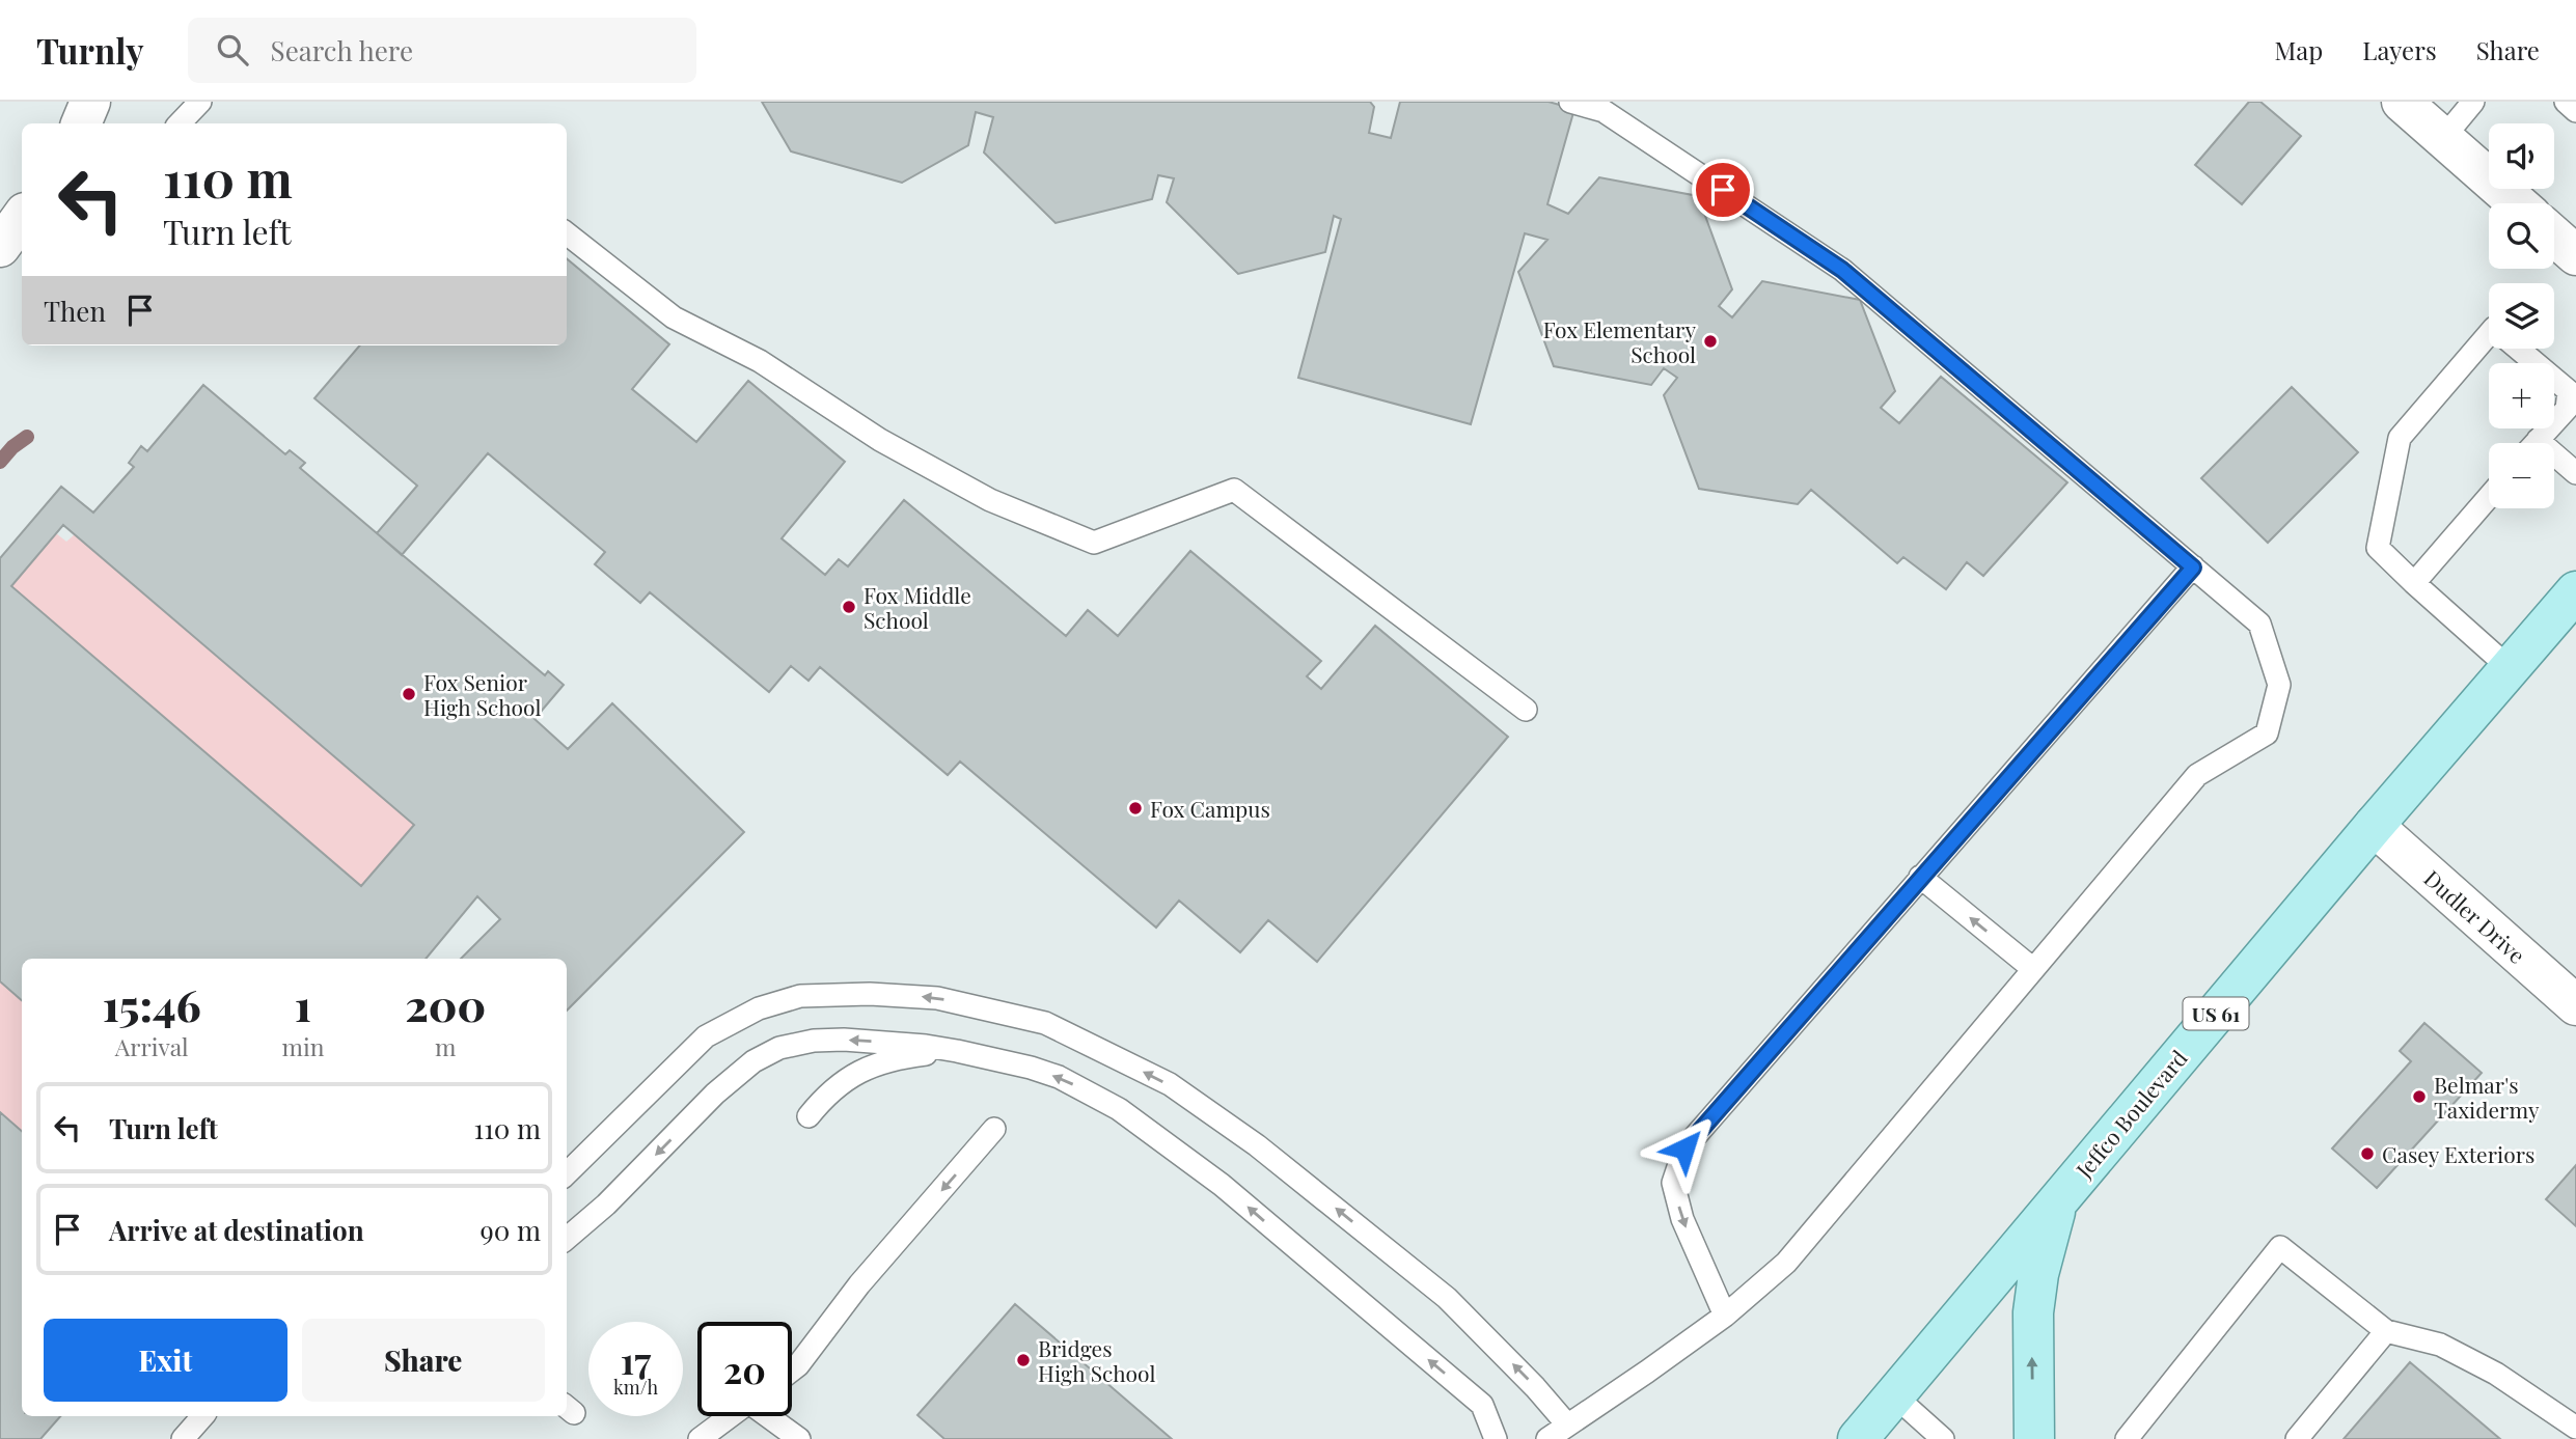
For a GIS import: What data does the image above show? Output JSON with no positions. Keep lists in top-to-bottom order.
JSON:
{
  "streets": {
    "main road": ["US 61", "Jeffco Boulevard"],
    "street": ["Dudler Drive"]
  },
  "crossings": [
    ["Dudler Drive", "Jeffco Boulevard"]
  ],
  "places": [
    "Fox Elementary School",
    "Fox Middle School",
    "Fox Senior High School",
    "Fox Campus",
    "Belmar's Taxidermy",
    "Casey Exteriors",
    "Bridges High School"
  ],
  "page": {
    "header": "Turnly",
    "search": "Search here",
    "nav": ["Map", "Layers", "Share"],
    "map_buttons": ["+", "−"],
    "turn": ["110 m", "Turn left"],
    "then": "Then",
    "eta": [
      "15:46",
      "Arrival",
      "1",
      "min",
      "200",
      "m"
    ],
    "list": [
      {
        "name": "Turn left",
        "value": "110 m"
      },
      {
        "name": "Arrive at destination",
        "value": "90 m"
      }
    ],
    "buttons": ["Exit", "Share"],
    "speed": "17 km/h",
    "limit": "20"
  }
}
